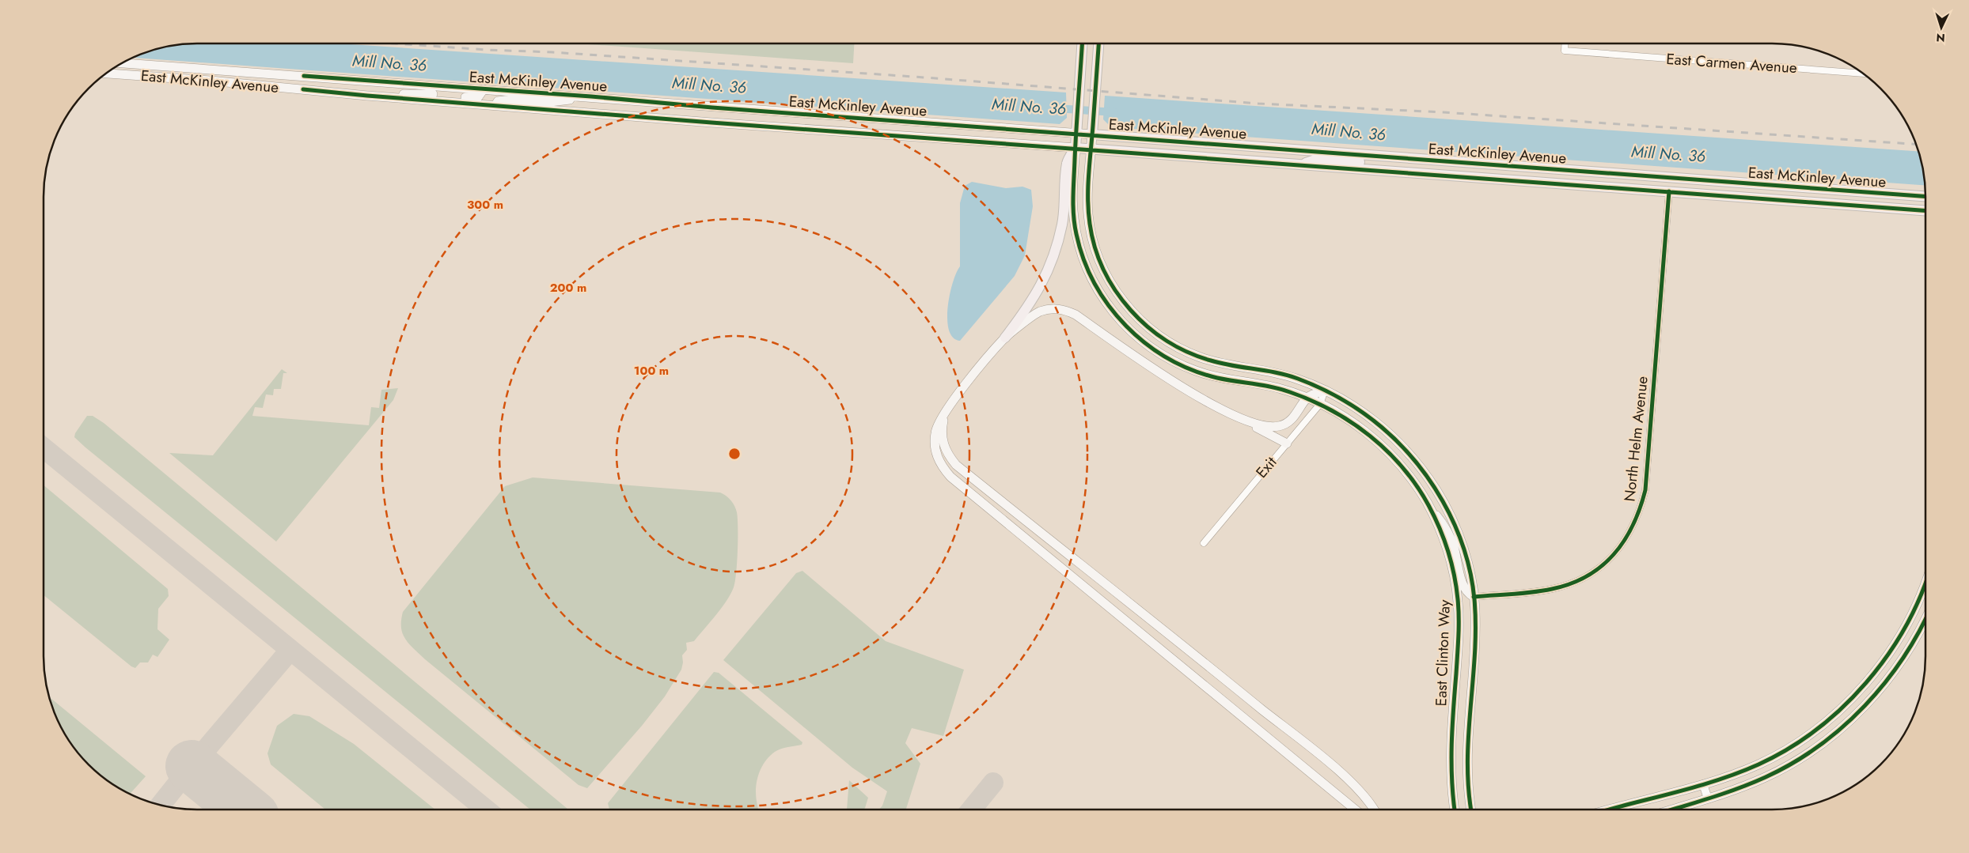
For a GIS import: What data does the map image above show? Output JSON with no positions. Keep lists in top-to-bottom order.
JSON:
{
  "streets": {
    "main road": ["East McKinley Avenue", "East Clinton Way"],
    "street": ["East Carmen Avenue", "North Helm Avenue", "Exit"]
  },
  "crossings": [
    ["East McKinley Avenue", "North Helm Avenue"],
    ["East McKinley Avenue", "East Clinton Way"],
    ["North Helm Avenue", "East Clinton Way"],
    ["Exit", "East Clinton Way"]
  ],
  "water": ["Mill No. 36"],
  "north": "bottom",
  "rings": ["300 m", "200 m", "100 m"]
}
